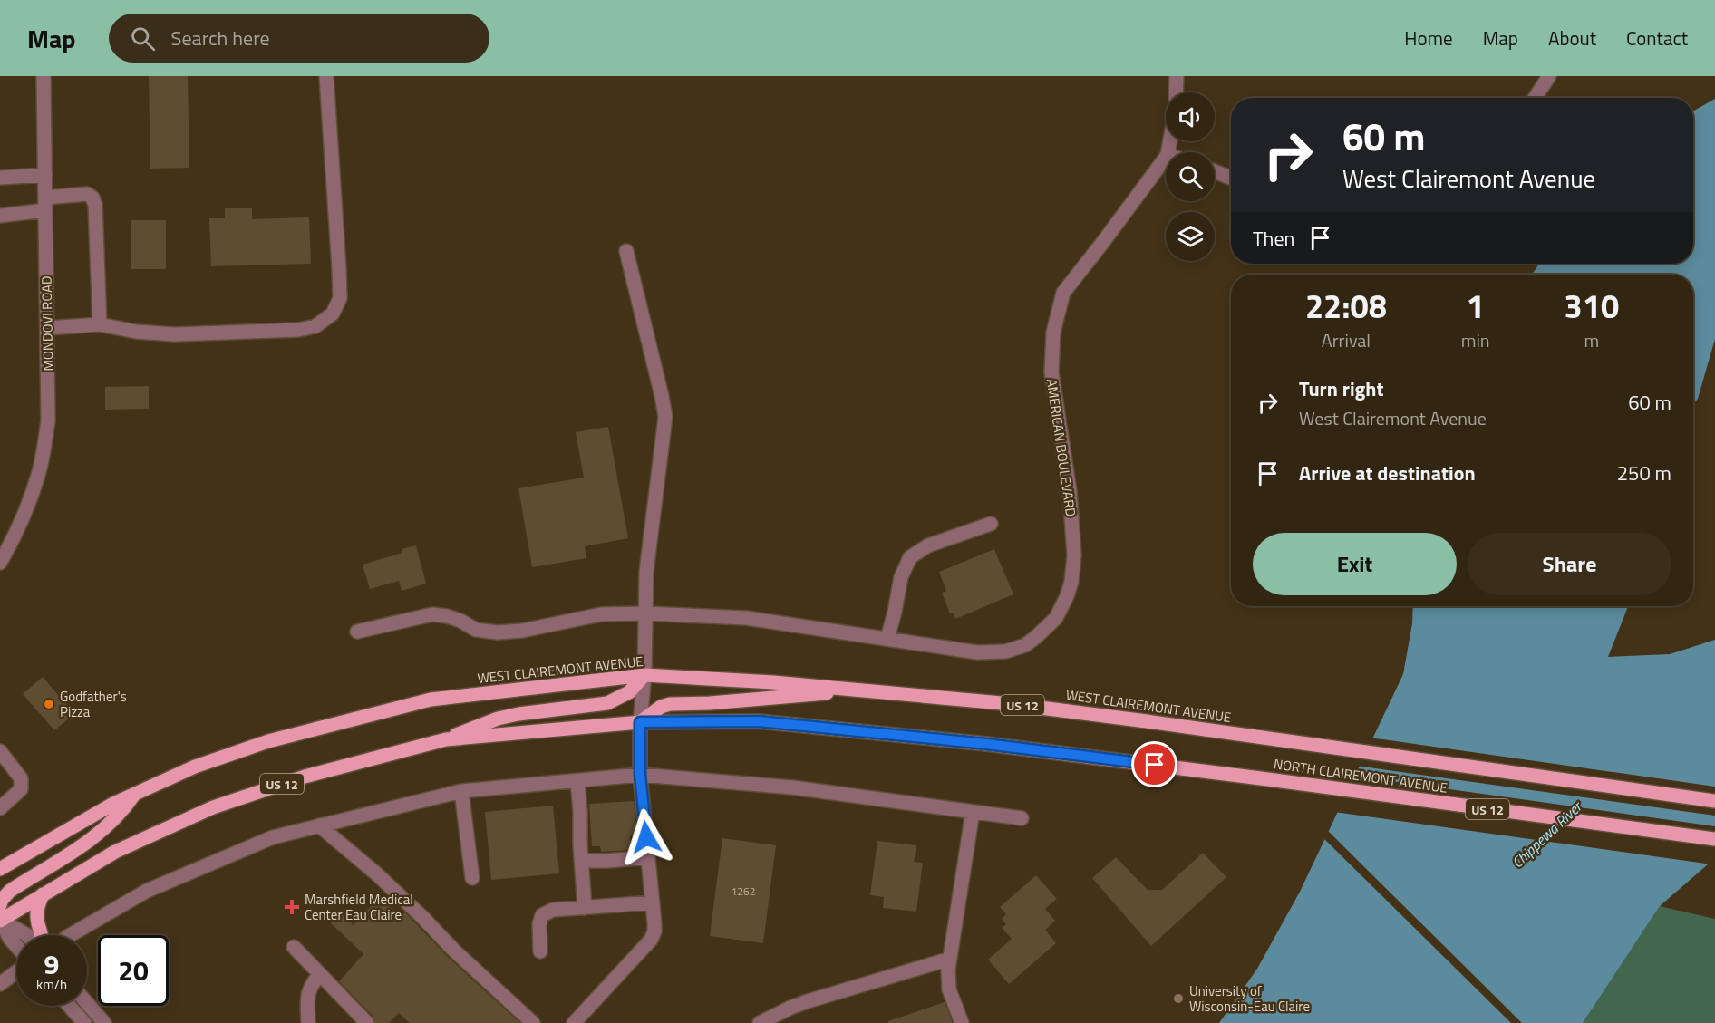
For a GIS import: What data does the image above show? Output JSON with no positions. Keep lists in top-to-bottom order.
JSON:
{
  "streets": {
    "main road": ["WEST CLAIREMONT AVENUE", "US 12", "NORTH CLAIREMONT AVENUE"],
    "street": ["MONDOVI ROAD", "AMERICAN BOULEVARD"]
  },
  "crossings": [
    ["WEST CLAIREMONT AVENUE", "NORTH CLAIREMONT AVENUE"],
    ["US 12", "NORTH CLAIREMONT AVENUE"]
  ],
  "water": ["Chippewa River"],
  "places": {
    "other": ["Godfather's Pizza", "University of Wisconsin-Eau Claire"],
    "health": ["Marshfield Medical Center Eau Claire"]
  },
  "house_numbers": ["1262"],
  "page": {
    "header": "Map",
    "search": "Search here",
    "nav": [
      "Home",
      "Map",
      "About",
      "Contact"
    ],
    "turn": ["60 m", "West Clairemont Avenue"],
    "then": "Then",
    "eta": [
      "22:08",
      "Arrival",
      "1",
      "min",
      "310",
      "m"
    ],
    "list": [
      {
        "name": "Turn right",
        "note": "West Clairemont Avenue",
        "value": "60 m"
      },
      {
        "name": "Arrive at destination",
        "value": "250 m"
      }
    ],
    "buttons": ["Exit", "Share"],
    "speed": "9 km/h",
    "limit": "20"
  }
}
